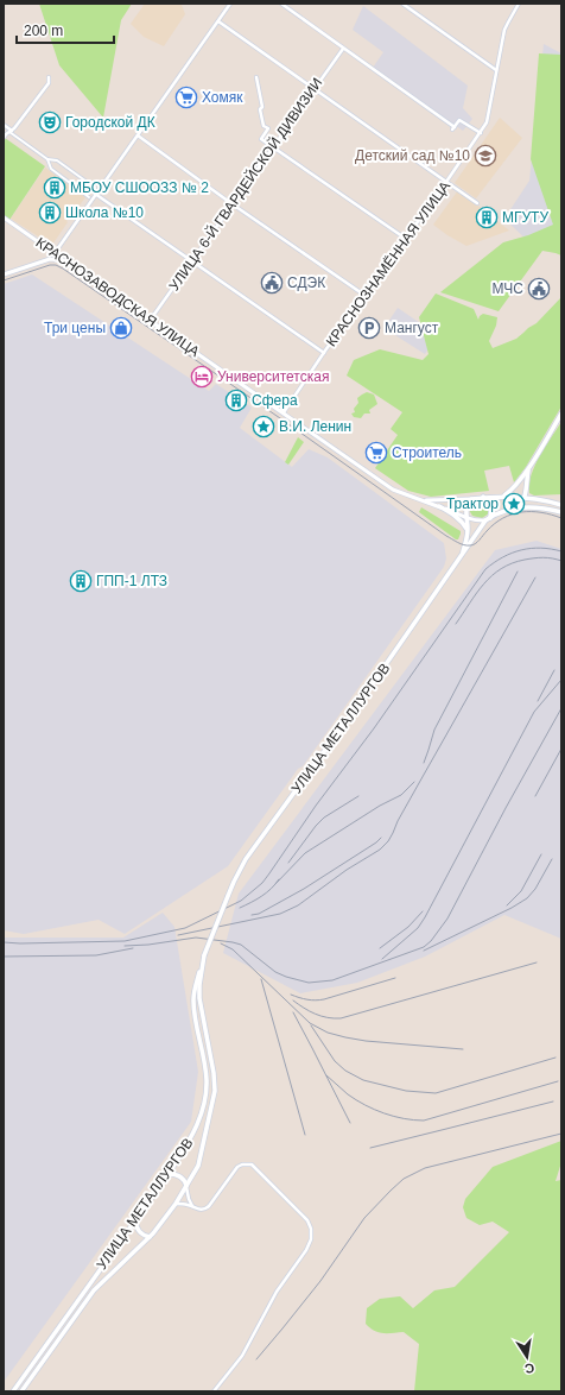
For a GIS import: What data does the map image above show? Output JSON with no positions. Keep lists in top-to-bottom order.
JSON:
{
  "streets": {
    "main road": ["УЛИЦА МЕТАЛЛУРГОВ"],
    "street": ["УЛИЦА 6-Й ГВАРДЕЙСКОЙ ДИВИЗИИ", "КРАСНОЗНАМЁННАЯ УЛИЦА", "КРАСНОЗАВОДСКАЯ УЛИЦА"]
  },
  "crossings": [
    ["УЛИЦА 6-Й ГВАРДЕЙСКОЙ ДИВИЗИИ", "КРАСНОЗАВОДСКАЯ УЛИЦА"],
    ["КРАСНОЗНАМЁННАЯ УЛИЦА", "КРАСНОЗАВОДСКАЯ УЛИЦА"]
  ],
  "places": {
    "supermarket": ["Хомяк", "Строитель"],
    "theatre": ["Городской ДК"],
    "school or university": ["Детский сад №10"],
    "building": [
      "МБОУ СШООЗЗ № 2",
      "Школа №10",
      "МГУТУ",
      "Сфера",
      "ГПП-1 ЛТЗ"
    ],
    "public building": ["СДЭК", "МЧС"],
    "shop": ["Три цены"],
    "parking": ["Мангуст"],
    "hotel": ["Университетская"],
    "place": ["В.И. Ленин", "Трактор"]
  },
  "scale_bar": "200 m",
  "north": "bottom"
}
